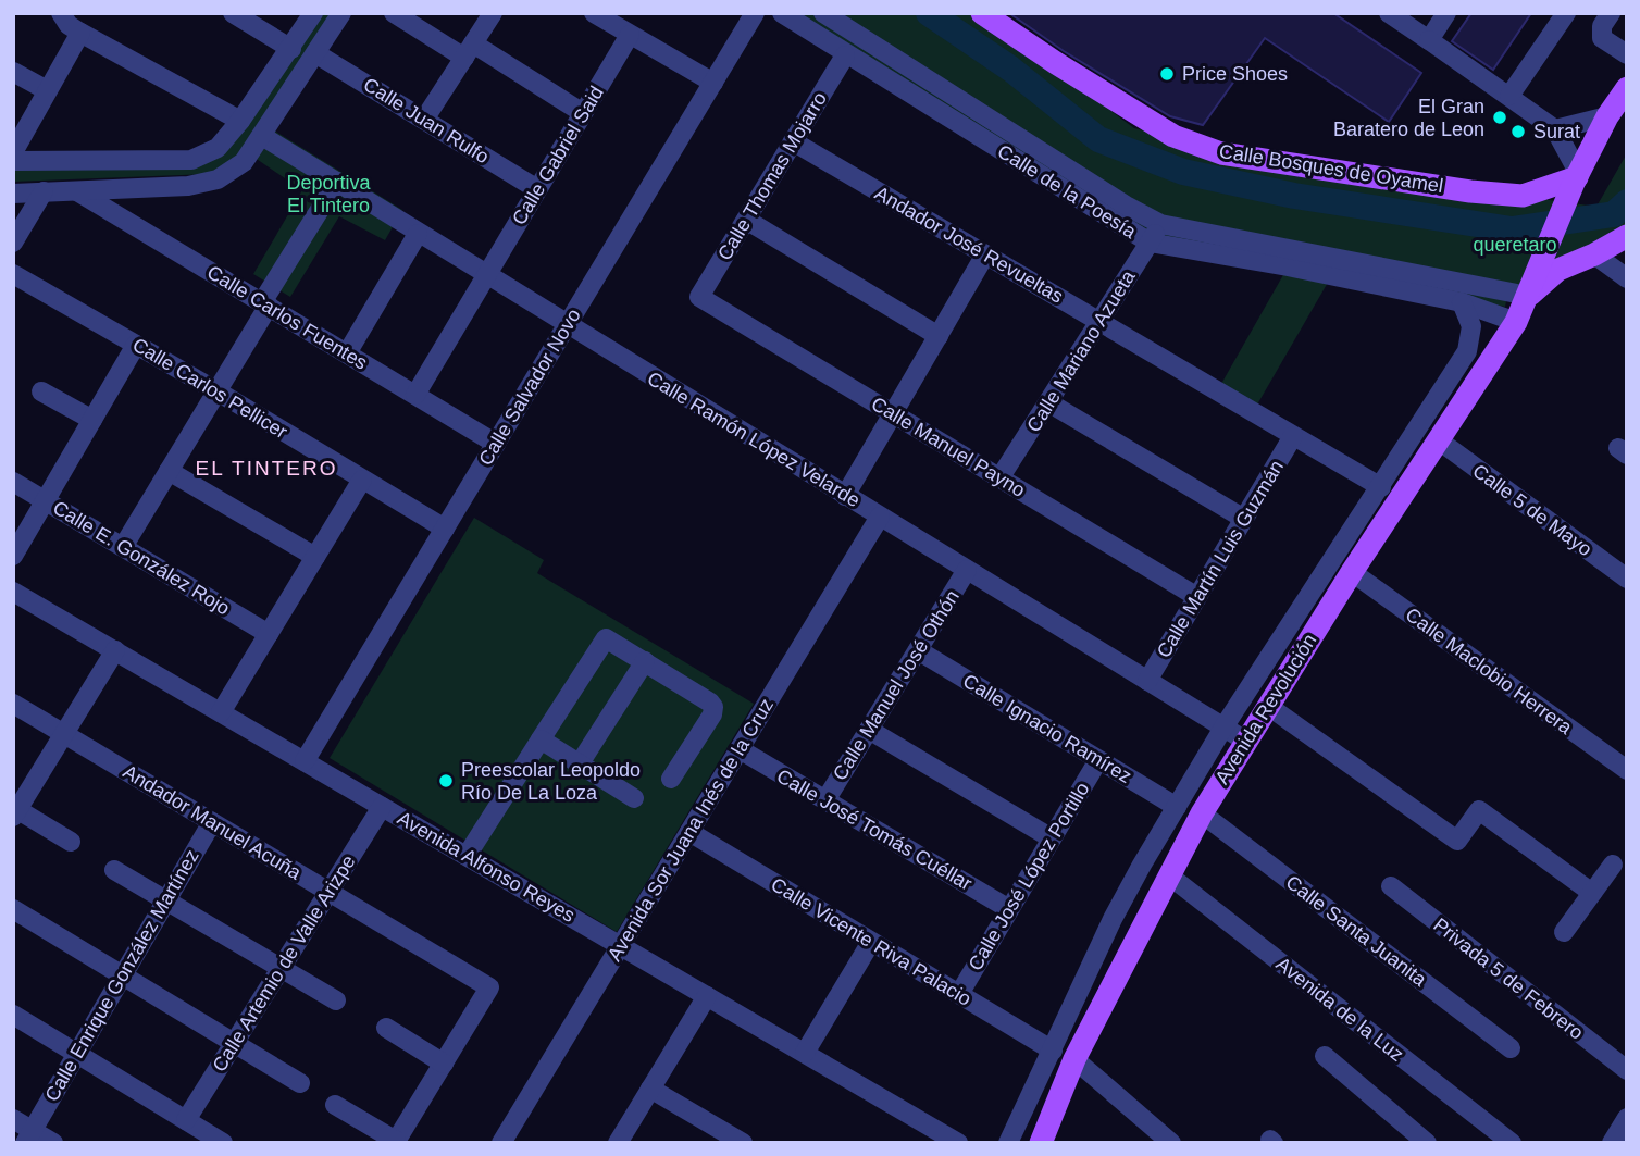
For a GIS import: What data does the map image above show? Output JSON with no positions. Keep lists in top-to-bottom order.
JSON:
{
  "streets": {
    "main road": ["Calle Bosques de Oyamel", "Avenida Revolución"],
    "street": [
      "Calle Juan Rulfo",
      "Calle Gabriel Said",
      "Calle Thomas Mojarro",
      "Calle de la Poesía",
      "Andador José Revueltas",
      "Calle Carlos Fuentes",
      "Calle Mariano Azueta",
      "Calle Salvador Novo",
      "Calle Carlos Pellicer",
      "Calle Ramón López Velarde",
      "Calle Manuel Payno",
      "Calle 5 de Mayo",
      "Calle E. González Rojo",
      "Calle Martín Luis Guzmán",
      "Calle Maclobio Herrera",
      "Calle Manuel José Othón",
      "Calle Ignacio Ramírez",
      "Andador Manuel Acuña",
      "Avenida Sor Juana Inés de la Cruz",
      "Calle José Tomás Cuéllar",
      "Avenida Alfonso Reyes",
      "Calle José López Portillo",
      "Calle Santa Juanita",
      "Calle Vicente Riva Palacio",
      "Calle Artemio de Valle Arizpe",
      "Calle Enrique González Martínez",
      "Privada 5 de Febrero",
      "Avenida de la Luz"
    ]
  },
  "crossings": [
    ["Calle Juan Rulfo", "Calle Gabriel Said"],
    ["Calle Gabriel Said", "Calle Carlos Fuentes"],
    ["Calle Gabriel Said", "Calle Ramón López Velarde"],
    ["Calle Bosques de Oyamel", "Avenida Revolución"],
    ["Calle Thomas Mojarro", "Calle de la Poesía"],
    ["Calle Thomas Mojarro", "Andador José Revueltas"],
    ["Calle Thomas Mojarro", "Calle Manuel Payno"],
    ["Calle de la Poesía", "Calle Mariano Azueta"],
    ["Calle de la Poesía", "Avenida Revolución"],
    ["Andador José Revueltas", "Calle Mariano Azueta"],
    ["Andador José Revueltas", "Calle Martín Luis Guzmán"],
    ["Andador José Revueltas", "Avenida Revolución"],
    ["Calle Carlos Fuentes", "Calle Salvador Novo"],
    ["Calle Mariano Azueta", "Calle Manuel Payno"],
    ["Calle Salvador Novo", "Calle Carlos Pellicer"],
    ["Calle Salvador Novo", "Calle Ramón López Velarde"],
    ["Calle Salvador Novo", "Avenida Alfonso Reyes"],
    ["Calle Ramón López Velarde", "Calle Martín Luis Guzmán"],
    ["Calle Ramón López Velarde", "Calle Manuel José Othón"],
    ["Calle Ramón López Velarde", "Avenida Revolución"],
    ["Calle Ramón López Velarde", "Avenida Sor Juana Inés de la Cruz"],
    ["Calle Manuel Payno", "Calle Martín Luis Guzmán"],
    ["Calle 5 de Mayo", "Avenida Revolución"],
    ["Calle Maclobio Herrera", "Avenida Revolución"],
    ["Calle Manuel José Othón", "Calle Ignacio Ramírez"],
    ["Calle Manuel José Othón", "Calle José Tomás Cuéllar"],
    ["Avenida Revolución", "Calle Ignacio Ramírez"],
    ["Avenida Revolución", "Calle Santa Juanita"],
    ["Avenida Revolución", "Calle Vicente Riva Palacio"],
    ["Avenida Revolución", "Avenida de la Luz"],
    ["Calle Ignacio Ramírez", "Calle José López Portillo"],
    ["Andador Manuel Acuña", "Calle Artemio de Valle Arizpe"],
    ["Andador Manuel Acuña", "Calle Enrique González Martínez"],
    ["Avenida Sor Juana Inés de la Cruz", "Calle José Tomás Cuéllar"],
    ["Avenida Sor Juana Inés de la Cruz", "Avenida Alfonso Reyes"],
    ["Avenida Sor Juana Inés de la Cruz", "Calle Vicente Riva Palacio"],
    ["Calle José Tomás Cuéllar", "Calle José López Portillo"],
    ["Avenida Alfonso Reyes", "Calle Artemio de Valle Arizpe"],
    ["Calle José López Portillo", "Calle Vicente Riva Palacio"]
  ],
  "districts": ["EL TINTERO"],
  "parks": ["Deportiva El Tintero", "queretaro"],
  "places": [
    "Price Shoes",
    "El Gran Baratero de Leon",
    "Surat",
    "Preescolar Leopoldo Río De La Loza"
  ]
}
